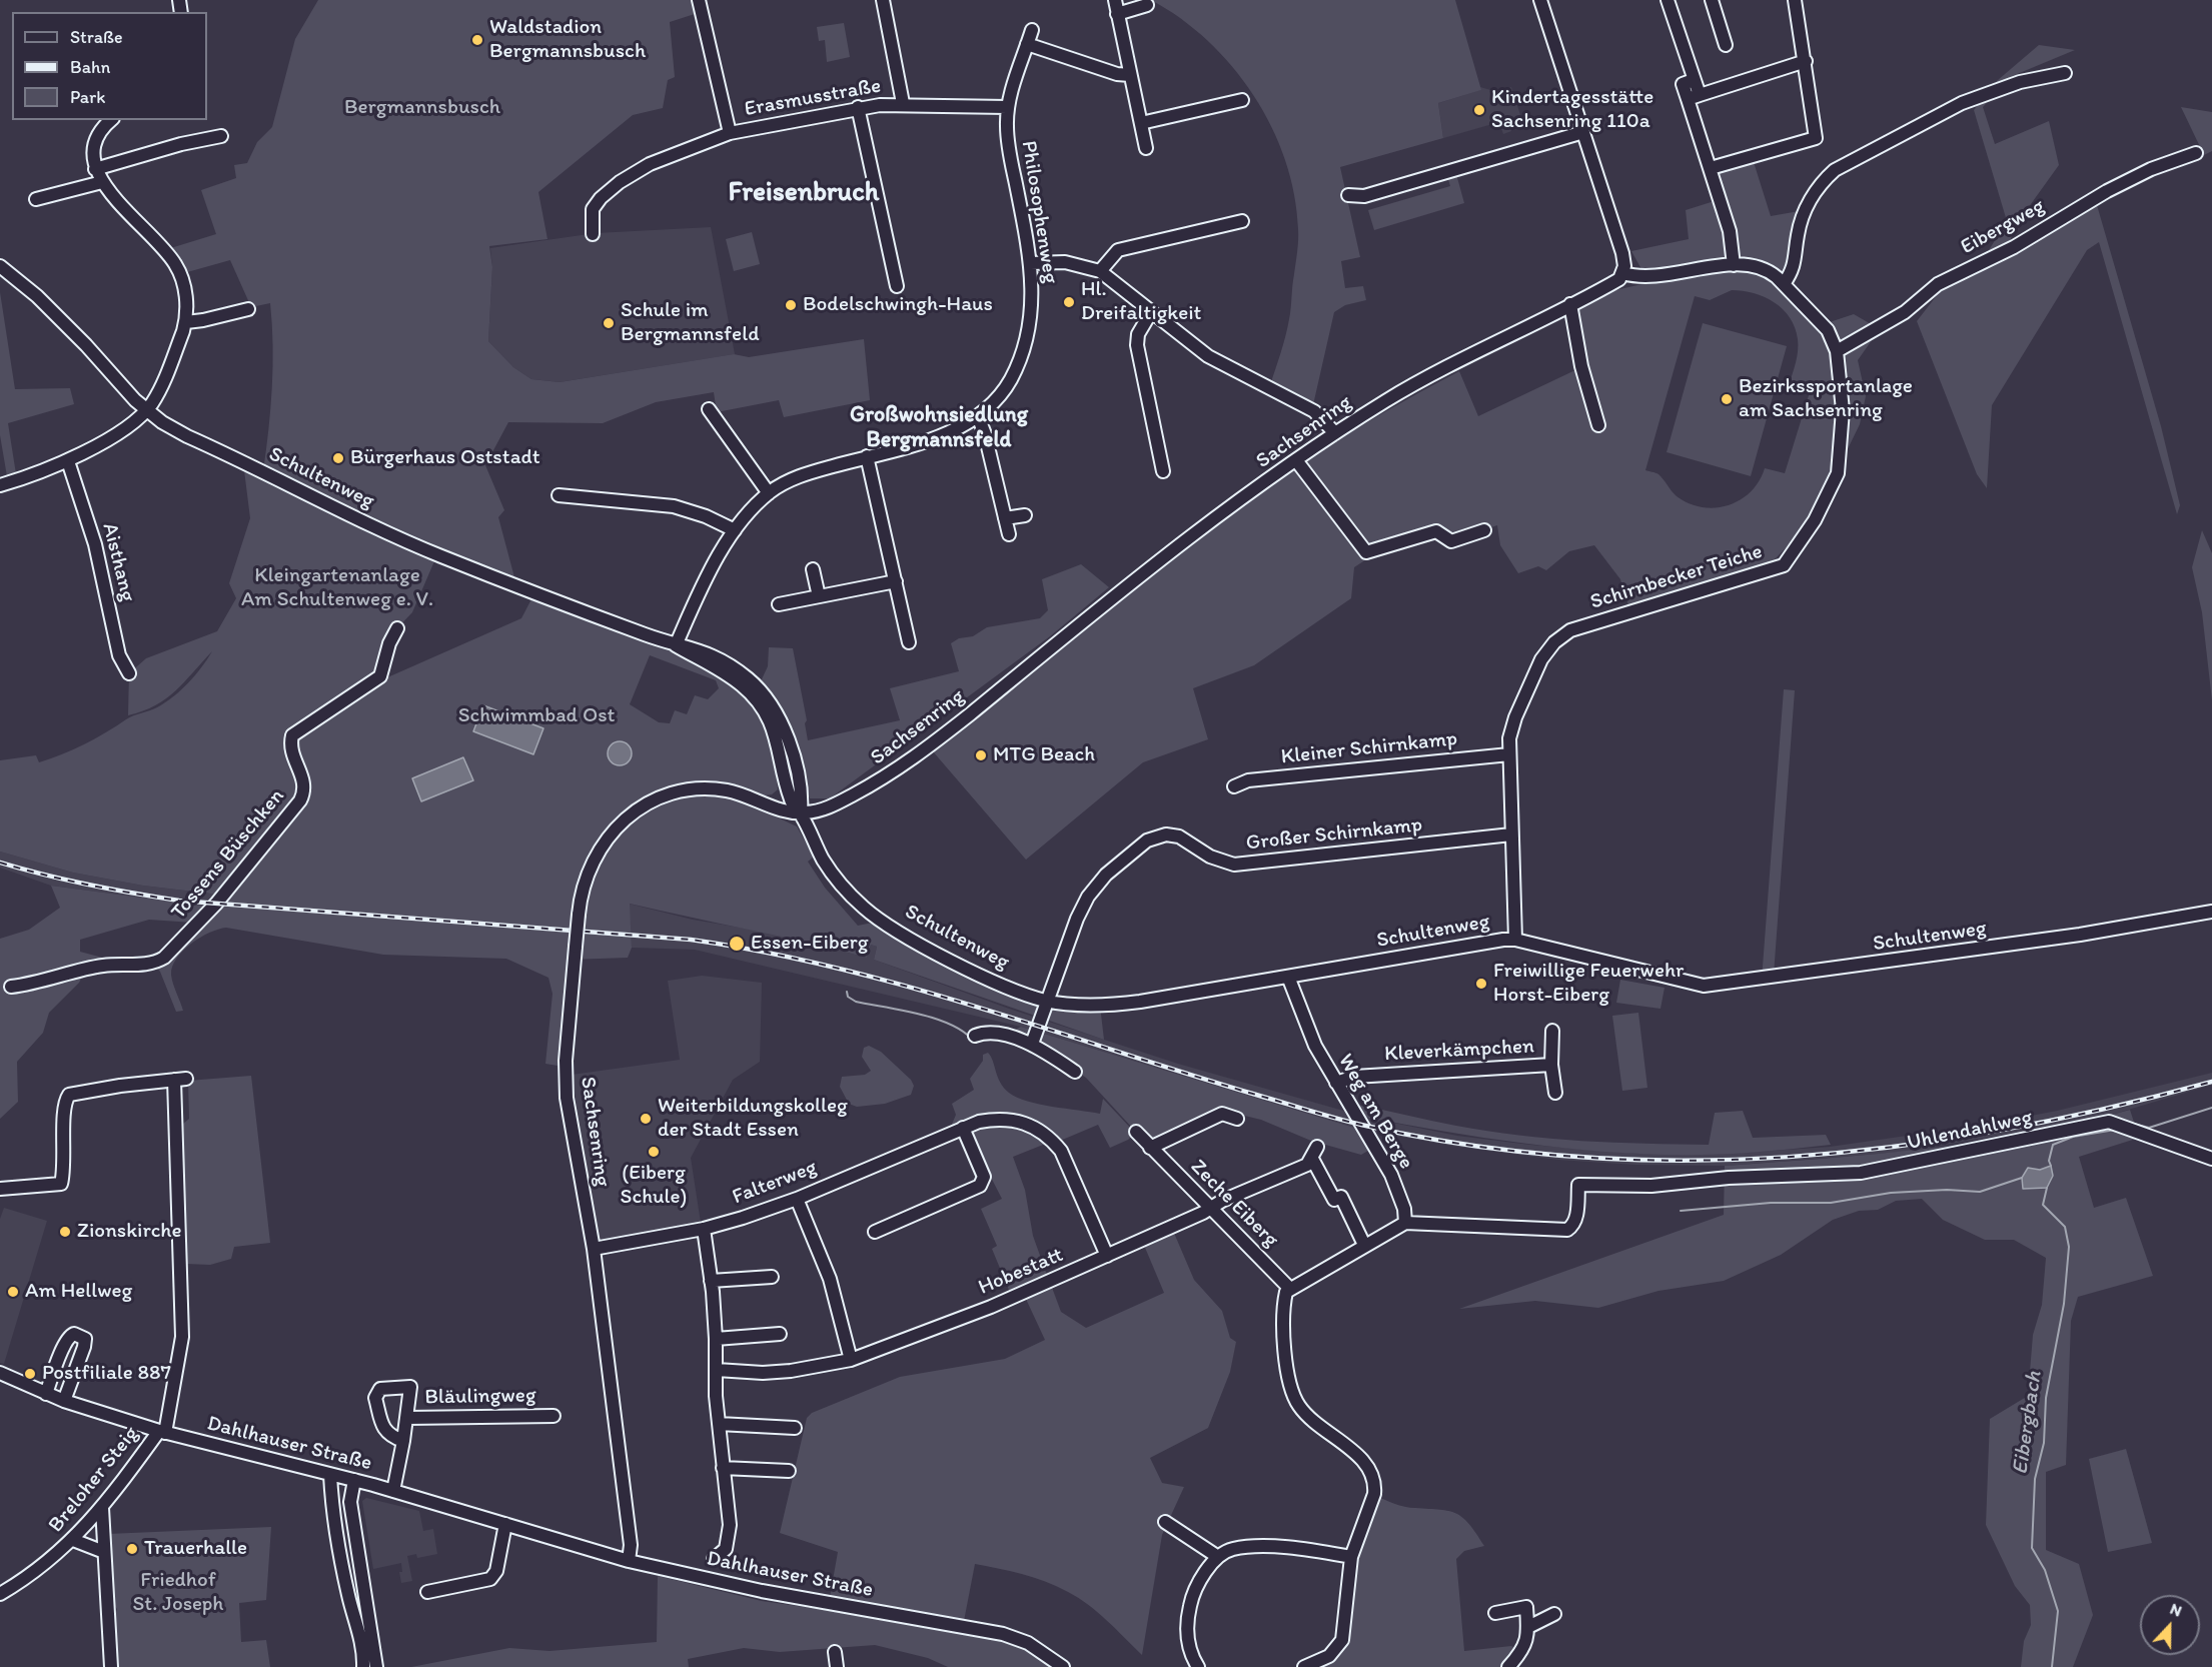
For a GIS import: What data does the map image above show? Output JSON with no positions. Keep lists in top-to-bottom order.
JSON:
{
  "streets": {
    "street": [
      "Erasmusstraße",
      "Philosophenweg",
      "Eibergweg",
      "Sachsenring",
      "Schultenweg",
      "Aisthang",
      "Schirnbecker Teiche",
      "Kleiner Schirnkamp",
      "Großer Schirnkamp",
      "Tossens Büschken",
      "Kleverkämpchen",
      "Weg am Berge",
      "Uhlendahlweg",
      "Falterweg",
      "Zeche Eiberg",
      "Hobestatt",
      "Bläulingweg",
      "Dahlhauser Straße",
      "Breloher Steig"
    ]
  },
  "crossings": [
    ["Erasmusstraße", "Philosophenweg"],
    ["Philosophenweg", "Schultenweg"],
    ["Eibergweg", "Schirnbecker Teiche"],
    ["Sachsenring", "Schultenweg"],
    ["Sachsenring", "Schirnbecker Teiche"],
    ["Sachsenring", "Falterweg"],
    ["Sachsenring", "Dahlhauser Straße"],
    ["Schultenweg", "Schirnbecker Teiche"],
    ["Schultenweg", "Großer Schirnkamp"],
    ["Schultenweg", "Weg am Berge"],
    ["Schirnbecker Teiche", "Kleiner Schirnkamp"],
    ["Schirnbecker Teiche", "Großer Schirnkamp"],
    ["Kleverkämpchen", "Weg am Berge"],
    ["Weg am Berge", "Uhlendahlweg"],
    ["Falterweg", "Hobestatt"],
    ["Zeche Eiberg", "Hobestatt"],
    ["Dahlhauser Straße", "Breloher Steig"]
  ],
  "districts": ["Freisenbruch", "Großwohnsiedlung Bergmannsfeld"],
  "water": ["Eibergbach"],
  "parks": [
    "Bergmannsbusch",
    "Kleingartenanlage Am Schultenweg e. V.",
    "Schwimmbad Ost",
    "Friedhof St. Joseph"
  ],
  "places": [
    "Waldstadion Bergmannsbusch",
    "Kindertagesstätte Sachsenring 110a",
    "Hl. Dreifaltigkeit",
    "Bodelschwingh-Haus",
    "Schule im Bergmannsfeld",
    "Bezirkssportanlage am Sachsenring",
    "Bürgerhaus Oststadt",
    "MTG Beach",
    "Essen-Eiberg",
    "Freiwillige Feuerwehr Horst-Eiberg",
    "Weiterbildungskolleg der Stadt Essen",
    "(Eiberg Schule)",
    "Zionskirche",
    "Am Hellweg",
    "Postfiliale 887",
    "Trauerhalle"
  ],
  "legend": ["Straße", "Bahn", "Park"],
  "north": "top"
}
